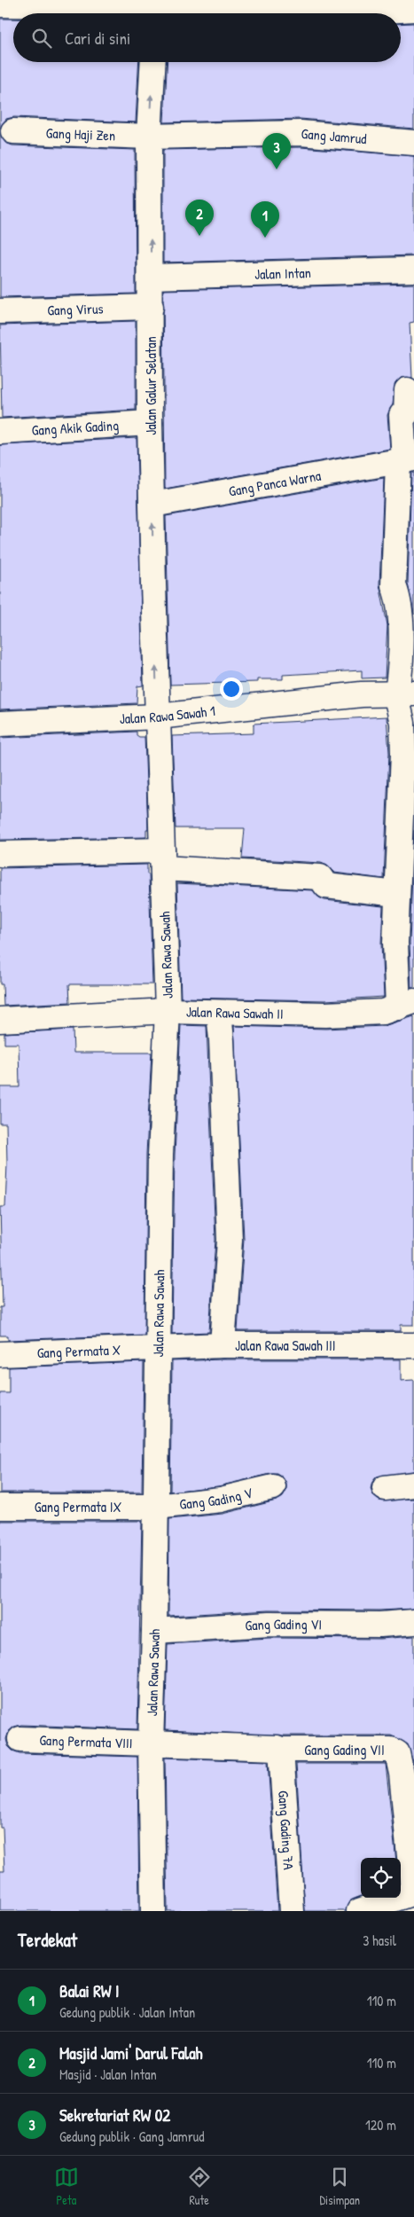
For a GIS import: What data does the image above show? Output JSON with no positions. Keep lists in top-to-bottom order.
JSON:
{
  "streets": {
    "street": [
      "Gang Haji Zen",
      "Gang Jamrud",
      "Jalan Intan",
      "Gang Virus",
      "Jalan Galur Selatan",
      "Gang Akik Gading",
      "Gang Panca Warna",
      "Jalan Rawa Sawah 1",
      "Jalan Rawa Sawah",
      "Jalan Rawa Sawah II",
      "Jalan Rawa Sawah III",
      "Gang Permata X",
      "Gang Gading V",
      "Gang Permata IX",
      "Gang Gading VI",
      "Gang Permata VIII",
      "Gang Gading VII",
      "Gang Gading 7A"
    ]
  },
  "crossings": [
    ["Gang Haji Zen", "Gang Jamrud"],
    ["Gang Haji Zen", "Jalan Galur Selatan"],
    ["Gang Jamrud", "Jalan Galur Selatan"],
    ["Jalan Intan", "Jalan Galur Selatan"],
    ["Gang Virus", "Jalan Galur Selatan"],
    ["Jalan Galur Selatan", "Gang Akik Gading"],
    ["Jalan Galur Selatan", "Gang Panca Warna"],
    ["Jalan Galur Selatan", "Jalan Rawa Sawah 1"],
    ["Jalan Galur Selatan", "Jalan Rawa Sawah"],
    ["Jalan Rawa Sawah 1", "Jalan Rawa Sawah"],
    ["Jalan Rawa Sawah", "Jalan Rawa Sawah II"],
    ["Jalan Rawa Sawah", "Jalan Rawa Sawah III"],
    ["Jalan Rawa Sawah", "Gang Permata X"],
    ["Jalan Rawa Sawah", "Gang Gading V"],
    ["Jalan Rawa Sawah", "Gang Permata IX"],
    ["Jalan Rawa Sawah", "Gang Gading VI"],
    ["Jalan Rawa Sawah", "Gang Permata VIII"],
    ["Jalan Rawa Sawah", "Gang Gading VII"],
    ["Jalan Rawa Sawah III", "Gang Permata X"],
    ["Gang Gading V", "Gang Permata IX"],
    ["Gang Permata VIII", "Gang Gading VII"],
    ["Gang Gading VII", "Gang Gading 7A"]
  ],
  "one_way": ["Jalan Galur Selatan"],
  "page": {
    "search": "Cari di sini",
    "pins": ["3", "2", "1"],
    "heading": ["Terdekat", "3 hasil"],
    "list": [
      {
        "mark": "1",
        "name": "Balai RW I",
        "note": "Gedung publik · Jalan Intan",
        "value": "110 m"
      },
      {
        "mark": "2",
        "name": "Masjid Jami' Darul Falah",
        "note": "Masjid · Jalan Intan",
        "value": "110 m"
      },
      {
        "mark": "3",
        "name": "Sekretariat RW 02",
        "note": "Gedung publik · Gang Jamrud",
        "value": "120 m"
      }
    ],
    "nav": ["Peta", "Rute", "Disimpan"]
  }
}
